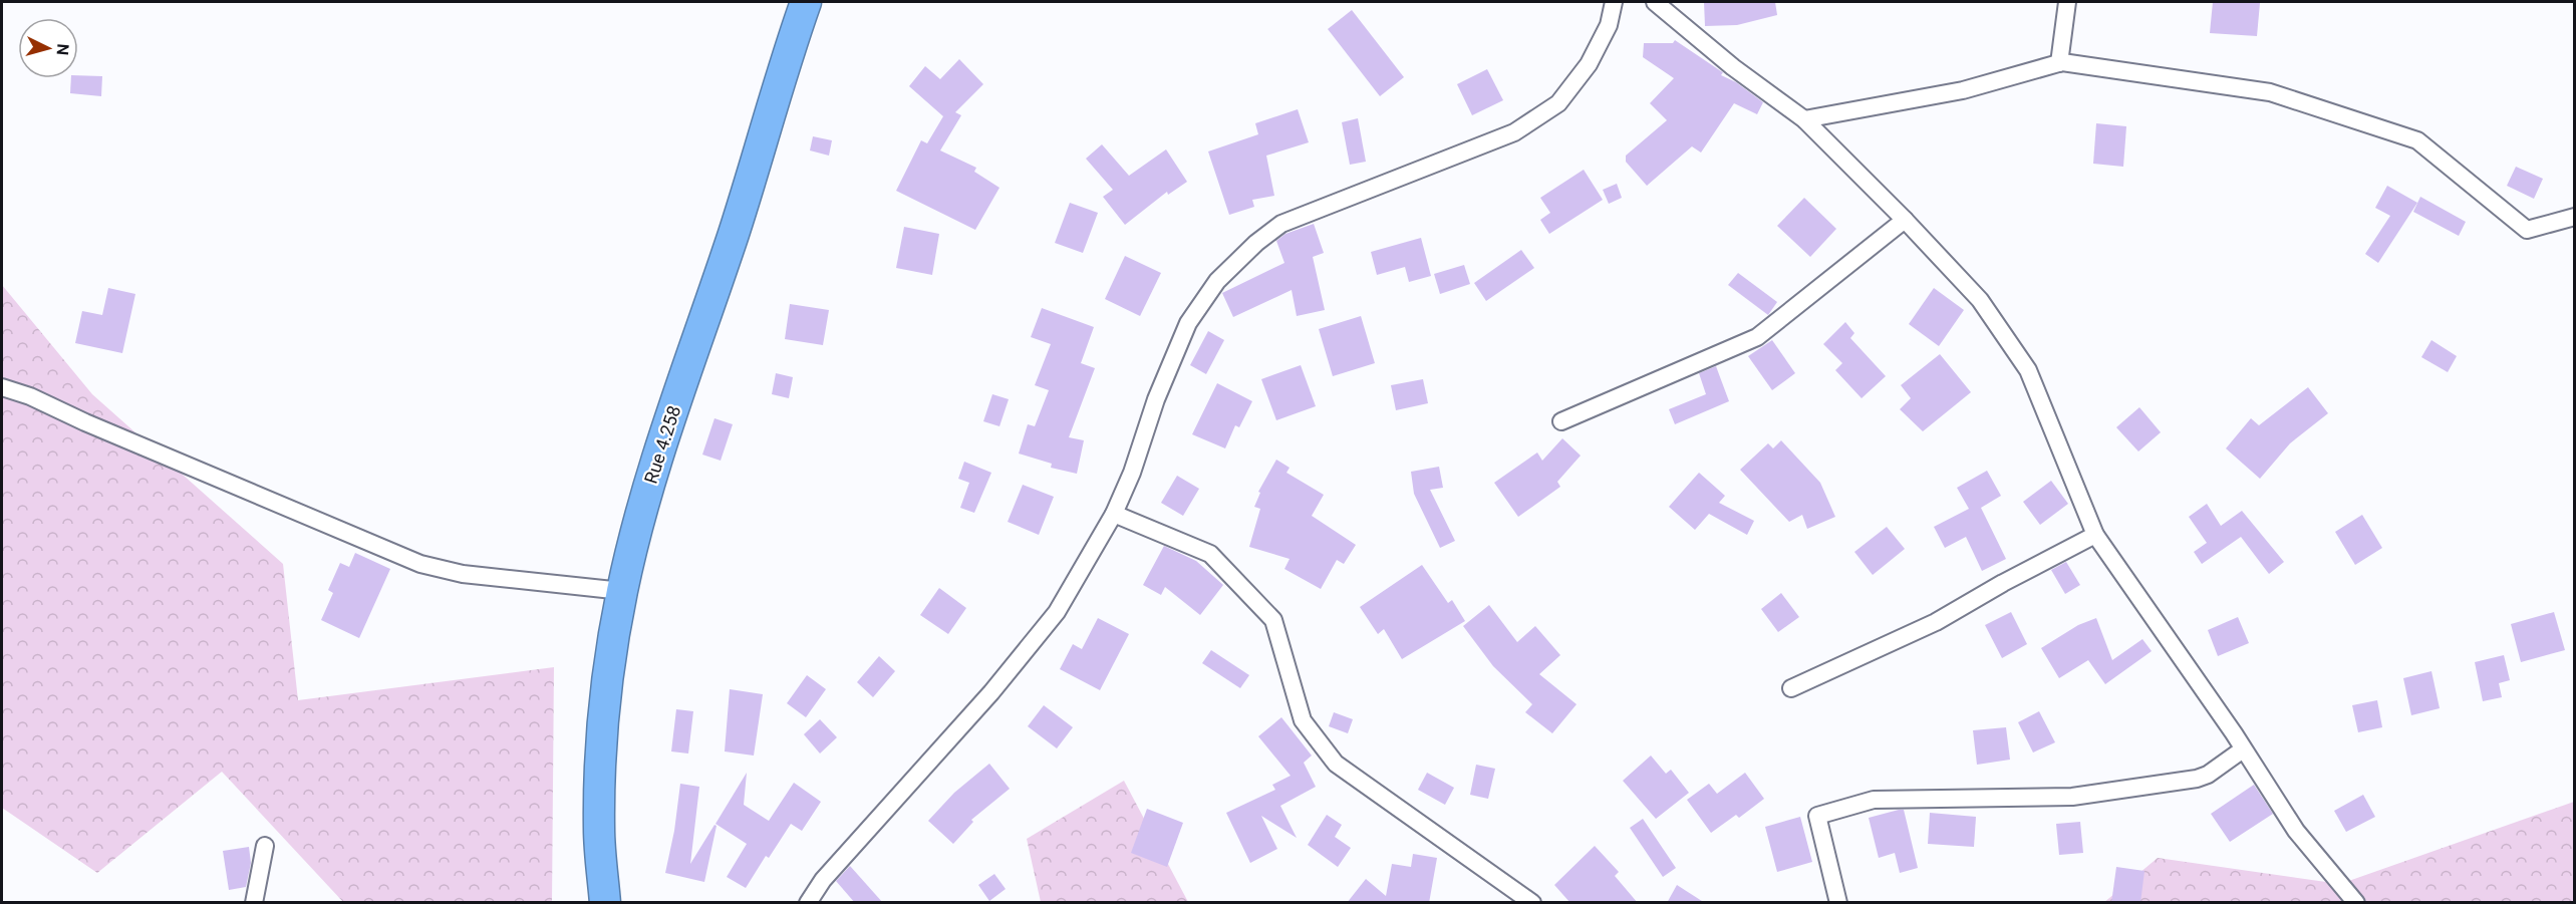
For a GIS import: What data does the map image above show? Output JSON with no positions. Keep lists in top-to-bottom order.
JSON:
{
  "streets": {
    "highway": ["Rue 4.258"]
  },
  "north": "right"
}
